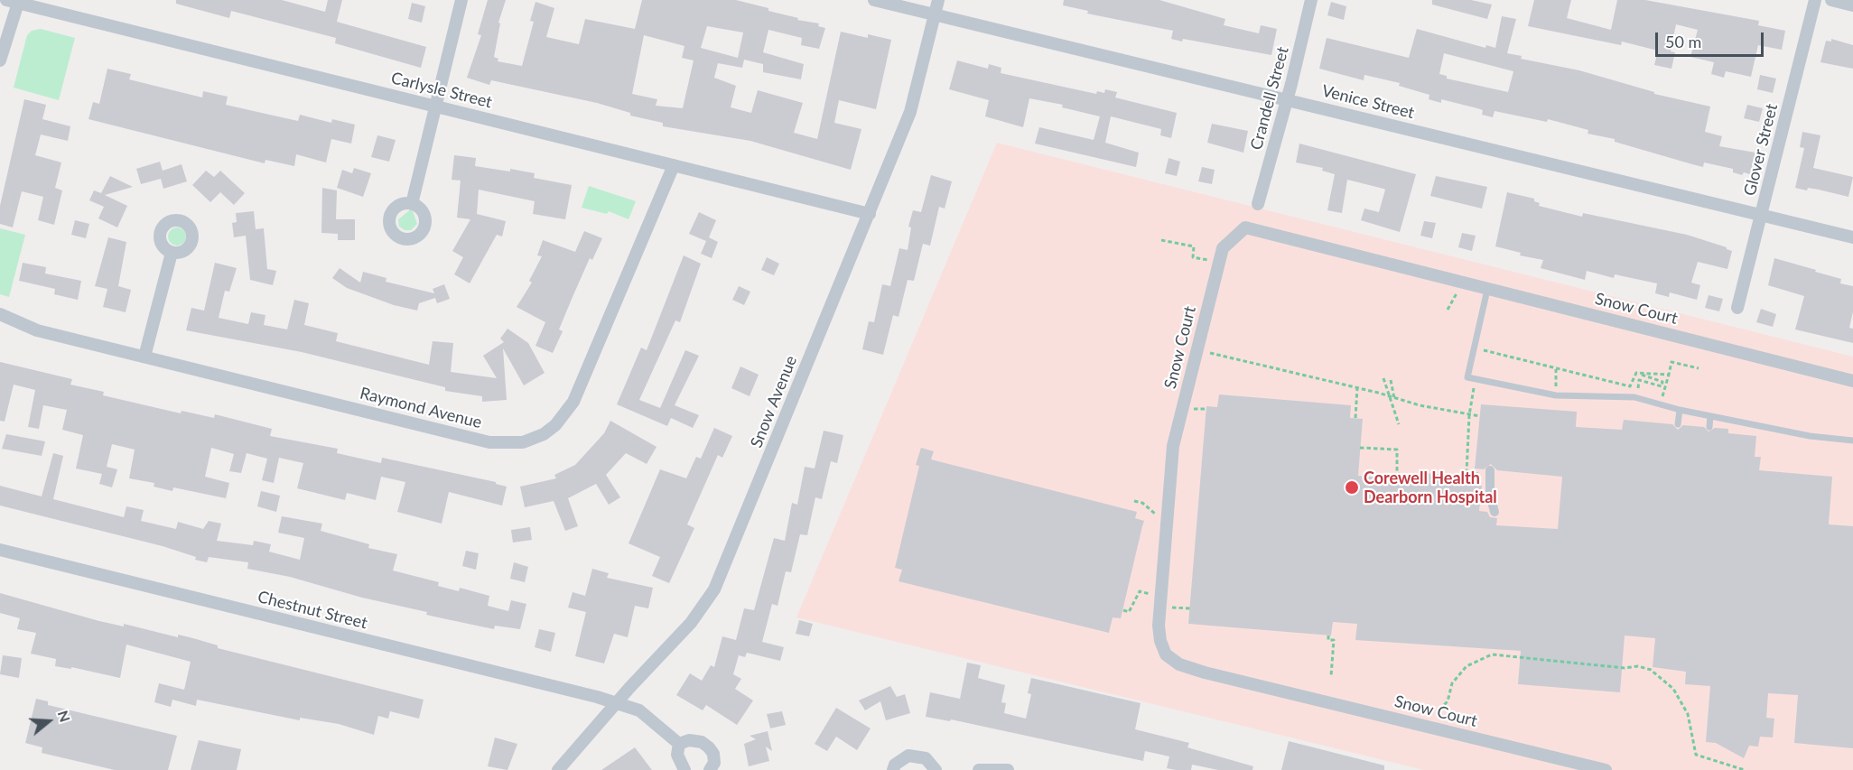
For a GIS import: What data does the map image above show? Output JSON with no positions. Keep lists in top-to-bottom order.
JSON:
{
  "streets": {
    "street": [
      "Carlysle Street",
      "Crandell Street",
      "Venice Street",
      "Glover Street",
      "Snow Court",
      "Snow Avenue",
      "Raymond Avenue",
      "Chestnut Street"
    ]
  },
  "crossings": [
    ["Carlysle Street", "Snow Avenue"],
    ["Carlysle Street", "Raymond Avenue"],
    ["Crandell Street", "Venice Street"],
    ["Venice Street", "Glover Street"],
    ["Venice Street", "Snow Avenue"],
    ["Snow Avenue", "Chestnut Street"]
  ],
  "places": ["Corewell Health Dearborn Hospital"],
  "scale_bar": "50 m",
  "north": "right"
}
